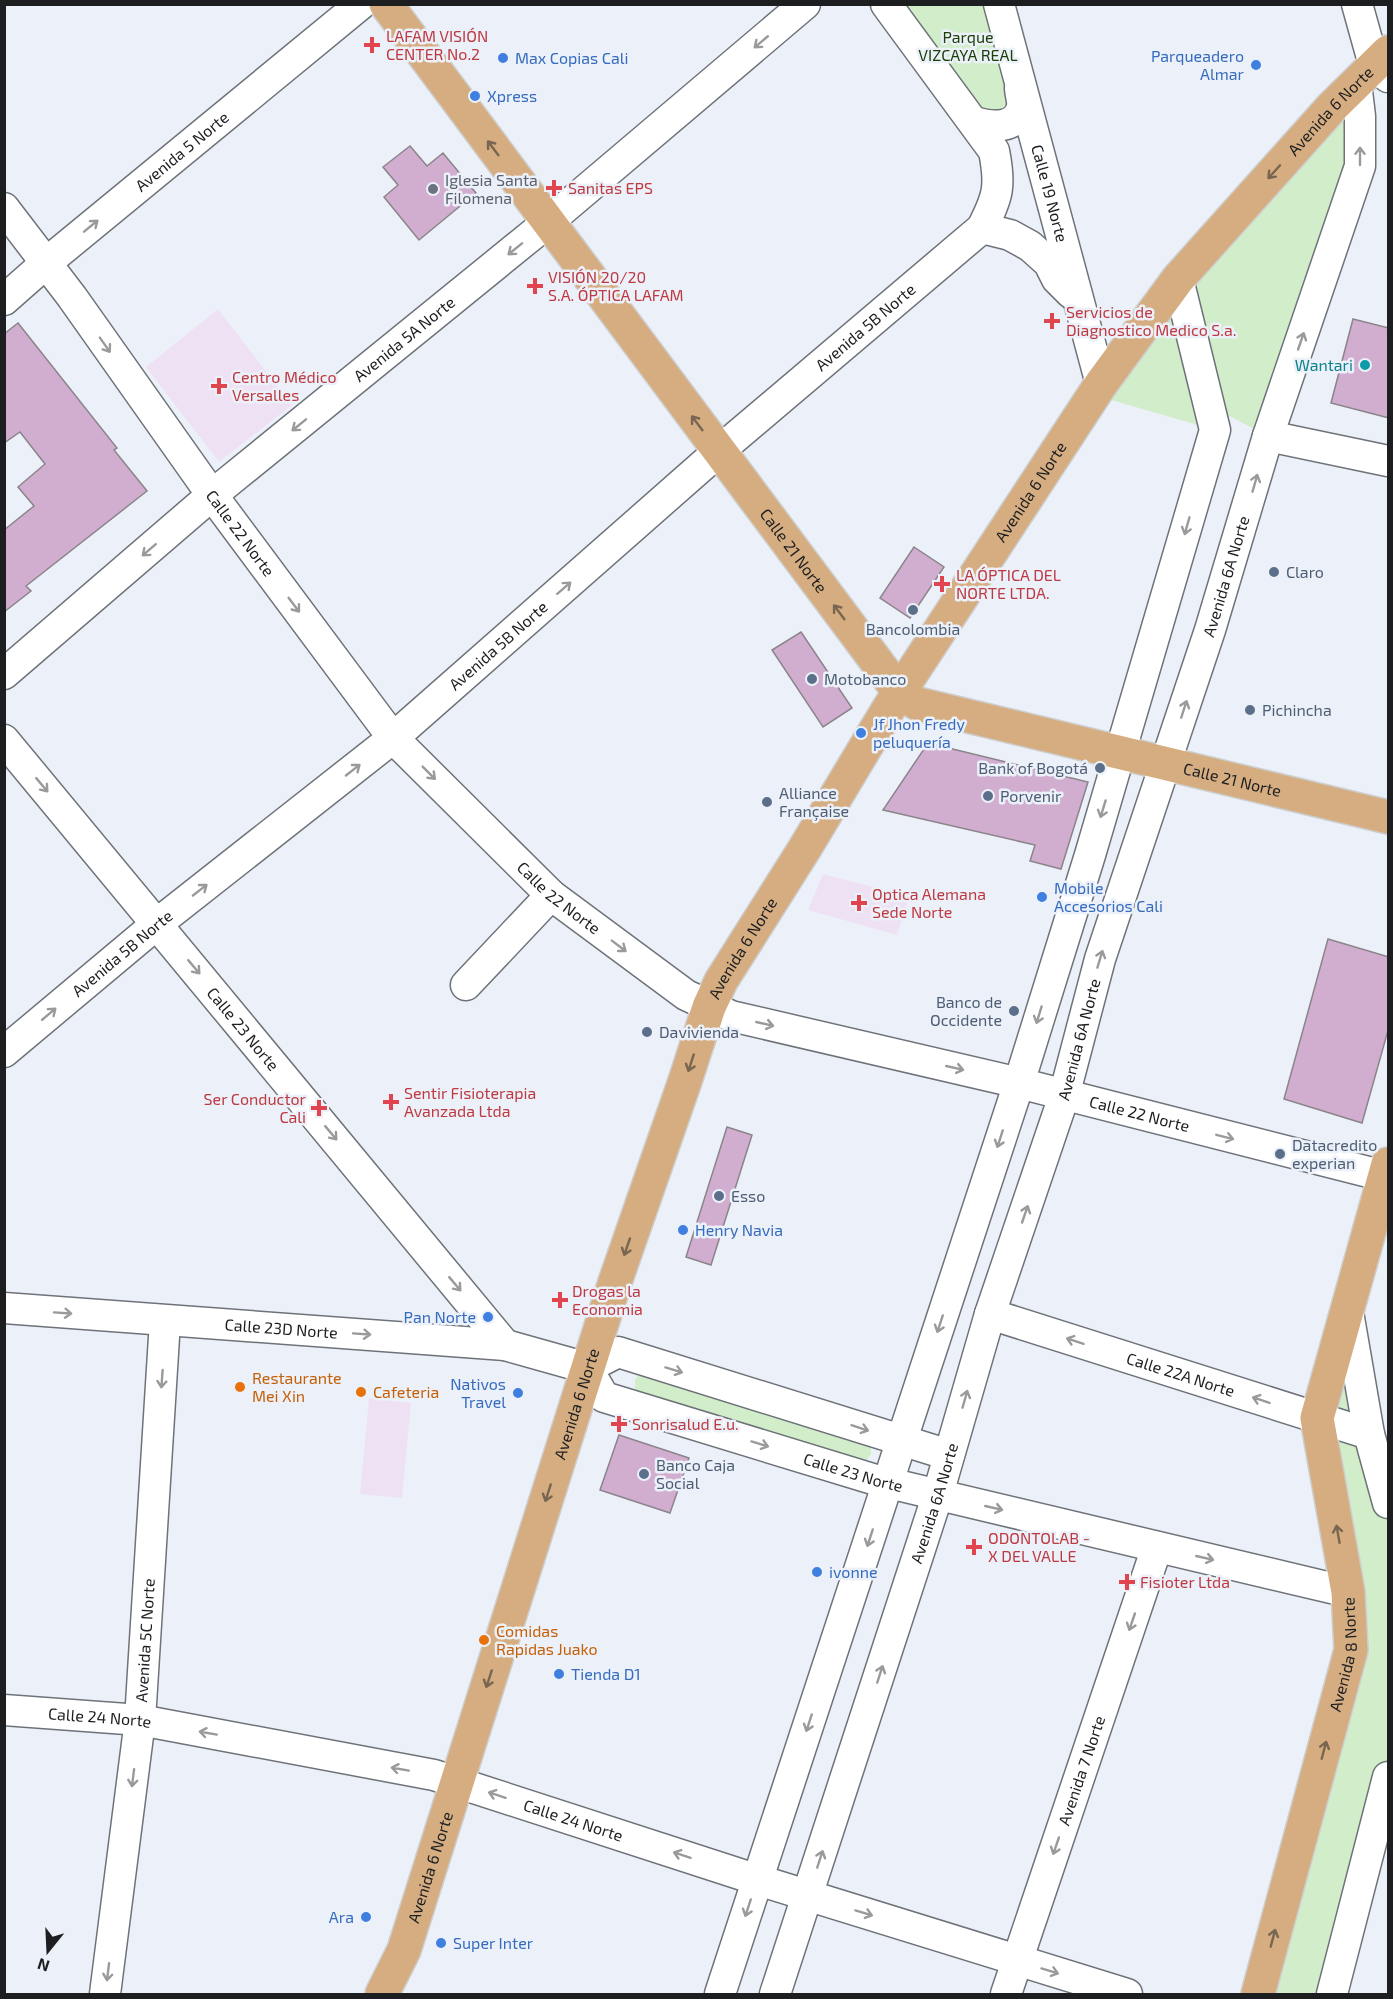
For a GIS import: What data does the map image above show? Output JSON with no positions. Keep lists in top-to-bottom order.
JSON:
{
  "streets": {
    "main road": ["Avenida 6 Norte", "Calle 21 Norte", "Avenida 8 Norte"],
    "street": [
      "Avenida 5 Norte",
      "Calle 19 Norte",
      "Avenida 5B Norte",
      "Avenida 5A Norte",
      "Calle 22 Norte",
      "Avenida 6A Norte",
      "Calle 23 Norte",
      "Calle 23D Norte",
      "Calle 22A Norte",
      "Avenida 5C Norte",
      "Calle 24 Norte",
      "Avenida 7 Norte"
    ]
  },
  "crossings": [
    ["Avenida 6 Norte", "Calle 19 Norte"],
    ["Avenida 6 Norte", "Calle 22 Norte"],
    ["Avenida 6 Norte", "Calle 21 Norte"],
    ["Avenida 6 Norte", "Avenida 6A Norte"],
    ["Avenida 6 Norte", "Calle 23 Norte"],
    ["Avenida 6 Norte", "Calle 23D Norte"],
    ["Avenida 6 Norte", "Calle 24 Norte"],
    ["Avenida 5 Norte", "Calle 22 Norte"],
    ["Avenida 5B Norte", "Calle 22 Norte"],
    ["Avenida 5B Norte", "Calle 21 Norte"],
    ["Avenida 5B Norte", "Calle 23 Norte"],
    ["Avenida 5A Norte", "Calle 22 Norte"],
    ["Avenida 5A Norte", "Calle 21 Norte"],
    ["Calle 22 Norte", "Avenida 6A Norte"],
    ["Calle 22 Norte", "Avenida 8 Norte"],
    ["Calle 21 Norte", "Avenida 6A Norte"],
    ["Avenida 6A Norte", "Calle 23 Norte"],
    ["Avenida 6A Norte", "Calle 22A Norte"],
    ["Avenida 6A Norte", "Calle 24 Norte"],
    ["Calle 23 Norte", "Calle 23D Norte"],
    ["Calle 23 Norte", "Avenida 8 Norte"],
    ["Calle 23 Norte", "Avenida 7 Norte"],
    ["Calle 23D Norte", "Avenida 5C Norte"],
    ["Calle 22A Norte", "Avenida 8 Norte"],
    ["Avenida 5C Norte", "Calle 24 Norte"],
    ["Calle 24 Norte", "Avenida 7 Norte"]
  ],
  "one_way": [
    "Avenida 6 Norte",
    "Avenida 5 Norte",
    "Avenida 5B Norte",
    "Avenida 5A Norte",
    "Calle 22 Norte",
    "Calle 21 Norte",
    "Calle 23 Norte",
    "Calle 23D Norte",
    "Calle 22A Norte",
    "Avenida 5C Norte",
    "Avenida 8 Norte",
    "Avenida 7 Norte"
  ],
  "parks": ["Parque VIZCAYA REAL"],
  "places": {
    "health": [
      "LAFAM VISIÓN CENTER No.2",
      "Sanitas EPS",
      "VISIÓN 20/20 S.A. ÓPTICA LAFAM",
      "Servicios de Diagnostico Medico S.a.",
      "Centro Médico Versalles",
      "LA ÓPTICA DEL NORTE LTDA.",
      "Optica Alemana Sede Norte",
      "Sentir Fisioterapia Avanzada Ltda",
      "Ser Conductor Cali",
      "Drogas la Economia",
      "Sonrisalud E.u.",
      "ODONTOLAB - X DEL VALLE",
      "Fisioter Ltda"
    ],
    "other": [
      "Max Copias Cali",
      "Parqueadero Almar",
      "Xpress",
      "Iglesia Santa Filomena",
      "Wantari",
      "Claro",
      "Bancolombia",
      "Motobanco",
      "Pichincha",
      "Jf Jhon Fredy peluquería",
      "Bank of Bogotá",
      "Porvenir",
      "Alliance Française",
      "Mobile Accesorios Cali",
      "Banco de Occidente",
      "Davivienda",
      "Datacredito experian",
      "Esso",
      "Henry Navia",
      "Pan Norte",
      "Restaurante Mei Xin",
      "Cafeteria",
      "Nativos Travel",
      "Banco Caja Social",
      "ivonne",
      "Comidas Rapidas Juako",
      "Tienda D1",
      "Ara",
      "Super Inter"
    ]
  },
  "north": "bottom"
}
